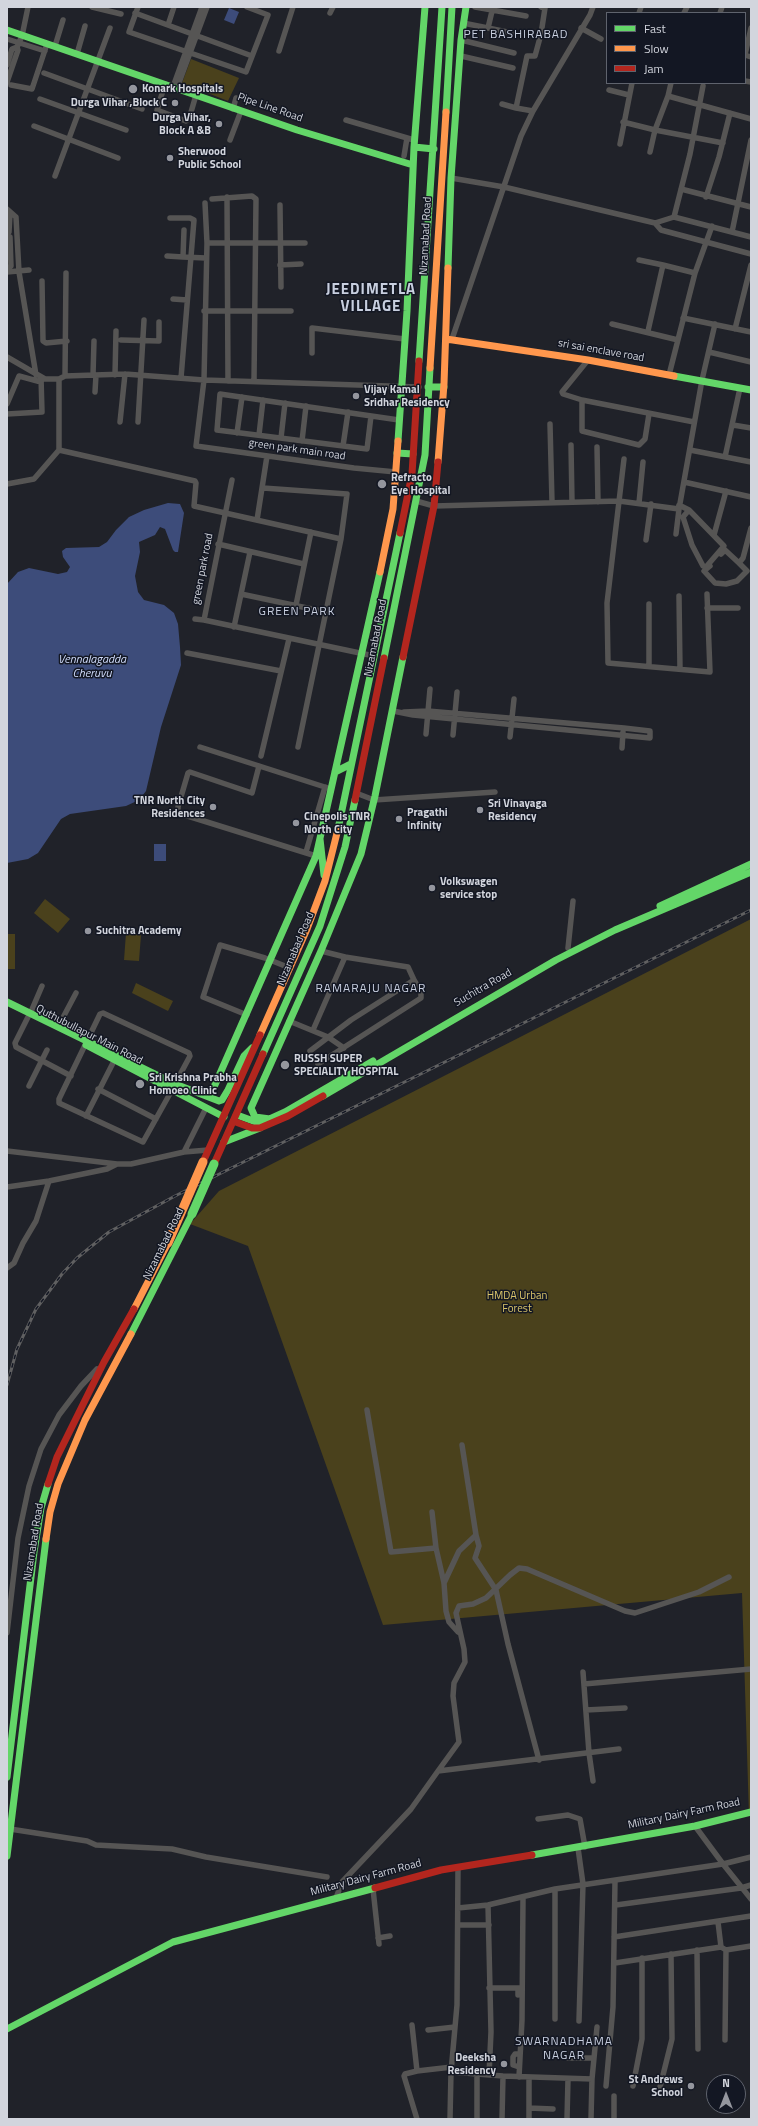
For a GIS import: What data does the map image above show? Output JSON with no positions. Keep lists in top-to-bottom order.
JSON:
{
  "streets": {
    "main road": [
      "Pipe Line Road",
      "Nizamabad Road",
      "sri sai enclave road",
      "Suchitra Road",
      "Quthubullapur Main Road",
      "Military Dairy Farm Road"
    ],
    "street": ["green park main road", "green park road"]
  },
  "crossings": [
    ["Pipe Line Road", "Nizamabad Road"],
    ["Nizamabad Road", "sri sai enclave road"],
    ["Nizamabad Road", "green park main road"],
    ["Nizamabad Road", "Suchitra Road"],
    ["Nizamabad Road", "Quthubullapur Main Road"]
  ],
  "districts": [
    "PET BASHIRABAD",
    "JEEDIMETLA VILLAGE",
    "GREEN PARK",
    "RAMARAJU NAGAR",
    "SWARNADHAMA NAGAR"
  ],
  "water": ["Vennalagadda Cheruvu"],
  "parks": ["HMDA Urban Forest"],
  "places": [
    "Konark Hospitals",
    "Durga Vihar ,Block C",
    "Durga Vihar, Block A &B",
    "Sherwood Public School",
    "Vijay Kamal Sridhar Residency",
    "Refracto Eye Hospital",
    "TNR North City Residences",
    "Sri Vinayaga Residency",
    "Pragathi Infinity",
    "Cinepolis TNR North City",
    "Volkswagen service stop",
    "Suchitra Academy",
    "RUSSH SUPER SPECIALITY HOSPITAL",
    "Sri Krishna Prabha Homoeo Clinic",
    "Deeksha Residency",
    "St Andrews School"
  ],
  "legend": ["Fast", "Slow", "Jam"],
  "north": "top"
}
